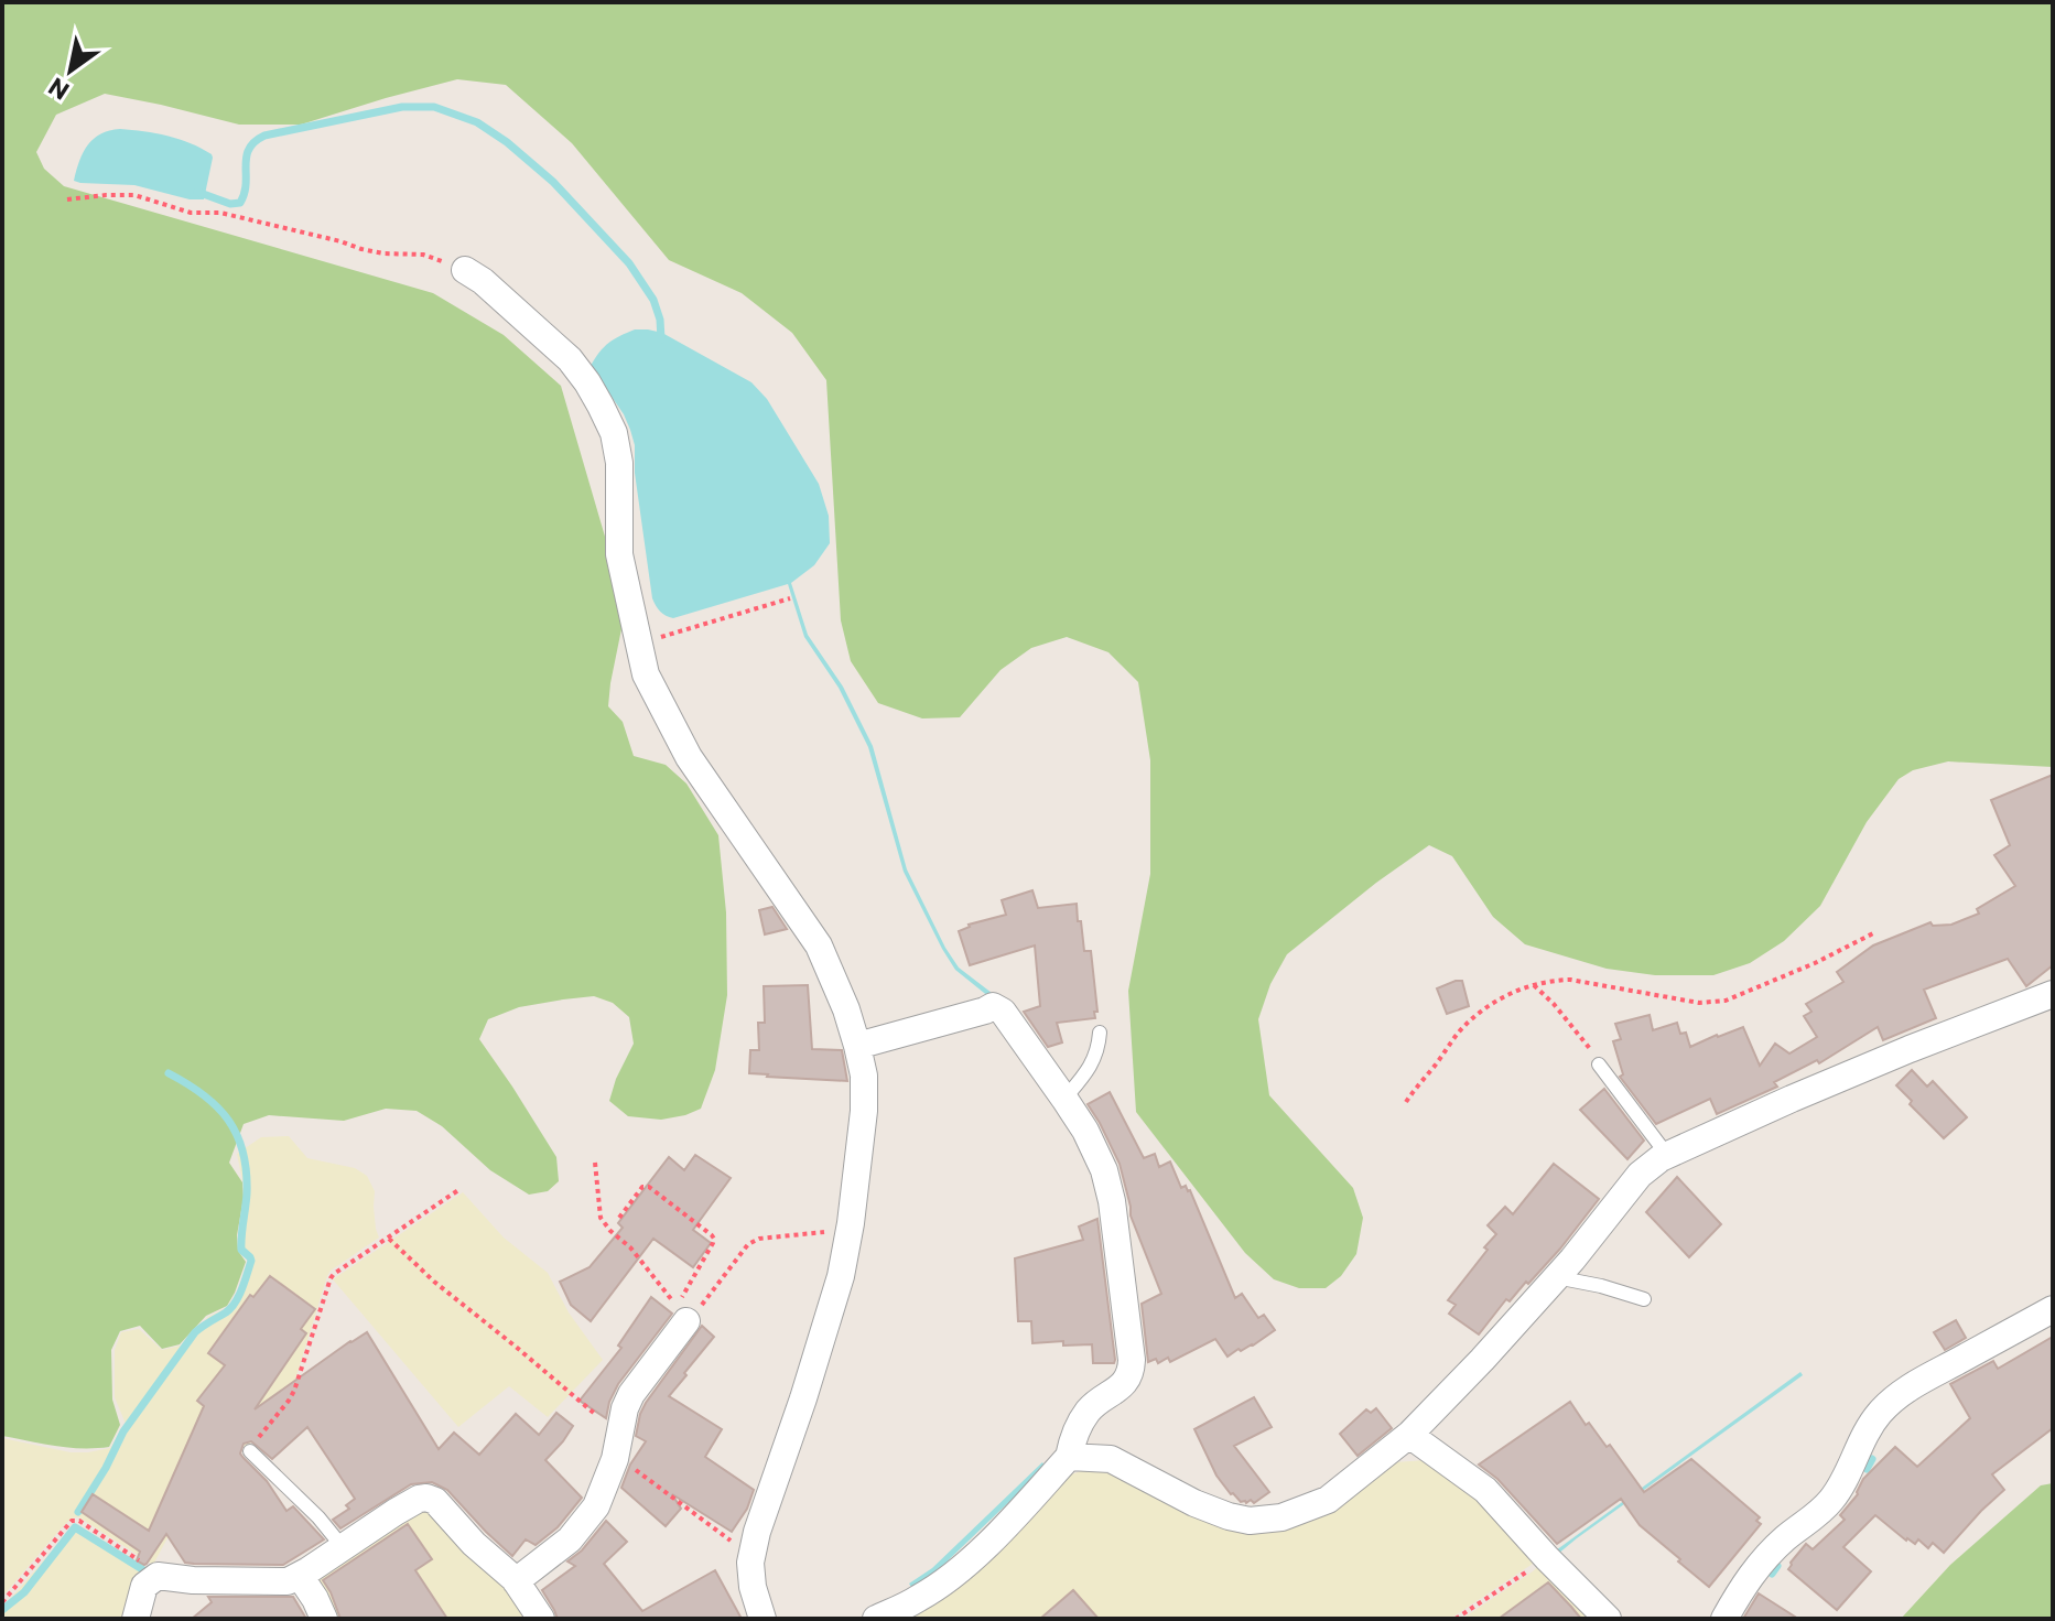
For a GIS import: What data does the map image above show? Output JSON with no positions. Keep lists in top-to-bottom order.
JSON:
{
  "north": "bottom left"
}
